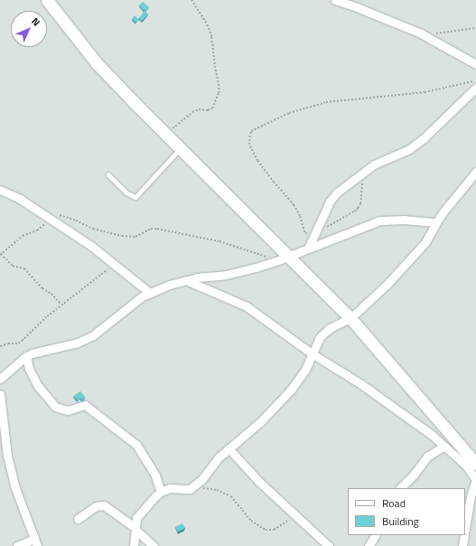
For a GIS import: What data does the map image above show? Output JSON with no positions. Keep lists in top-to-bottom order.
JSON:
{
  "legend": ["Road", "Building"],
  "north": "top right"
}
